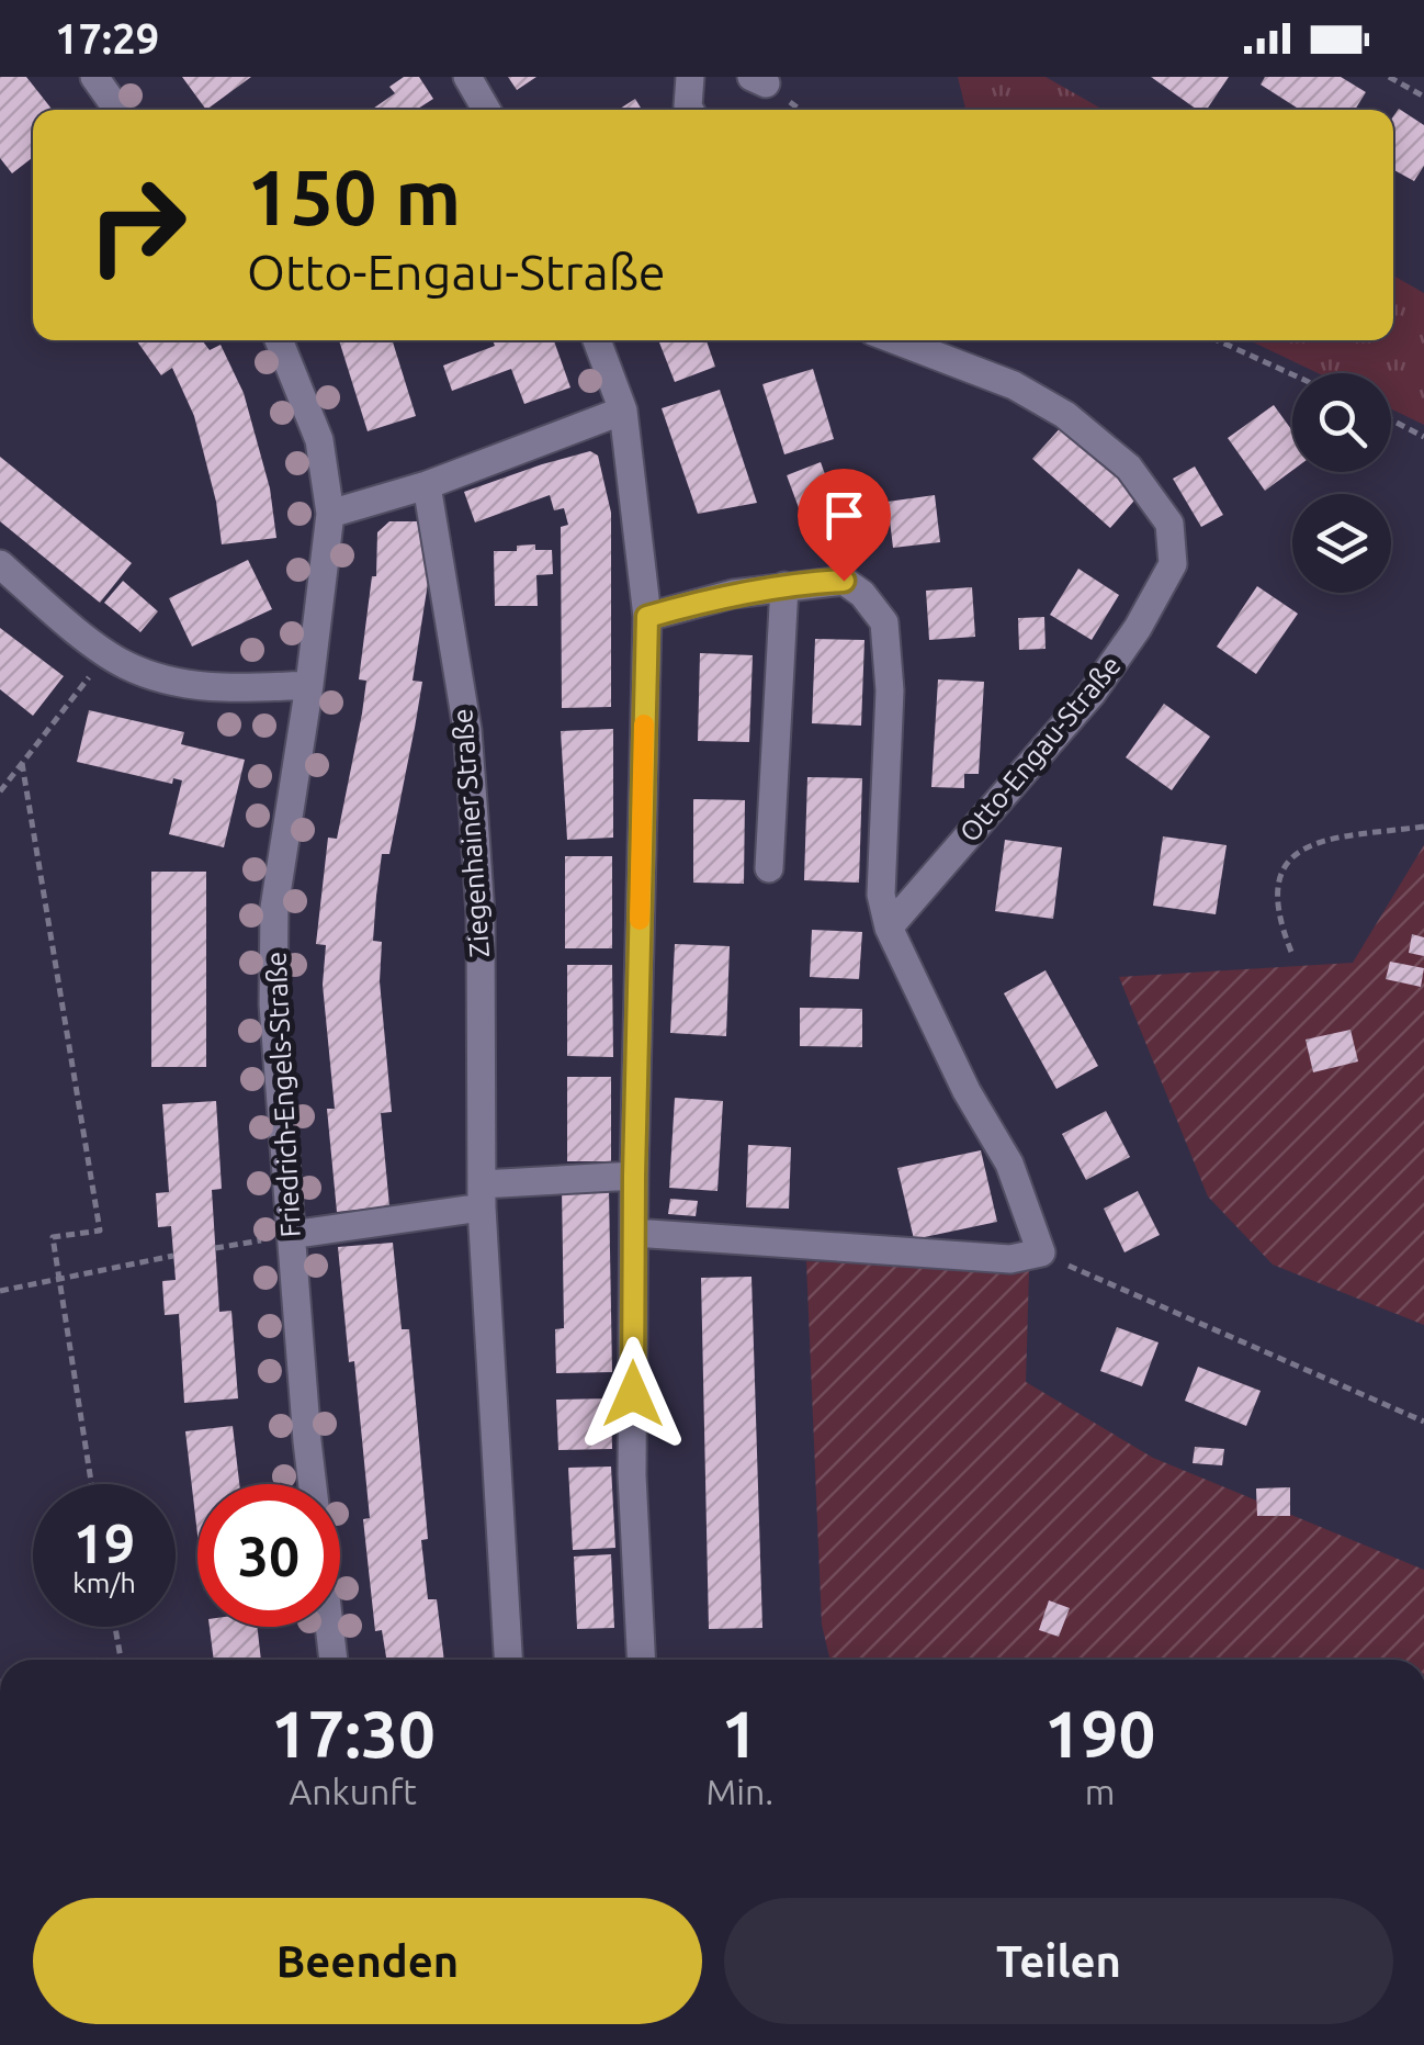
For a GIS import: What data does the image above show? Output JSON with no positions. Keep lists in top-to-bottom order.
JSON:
{
  "streets": {
    "street": ["Otto-Engau-Straße", "Ziegenhainer Straße", "Friedrich-Engels-Straße"]
  },
  "page": {
    "status": "17:29",
    "turn": ["150 m", "Otto-Engau-Straße"],
    "speed": "19 km/h",
    "limit": "30",
    "eta": [
      "17:30",
      "Ankunft",
      "1",
      "Min.",
      "190",
      "m"
    ],
    "buttons": ["Beenden", "Teilen"]
  }
}
